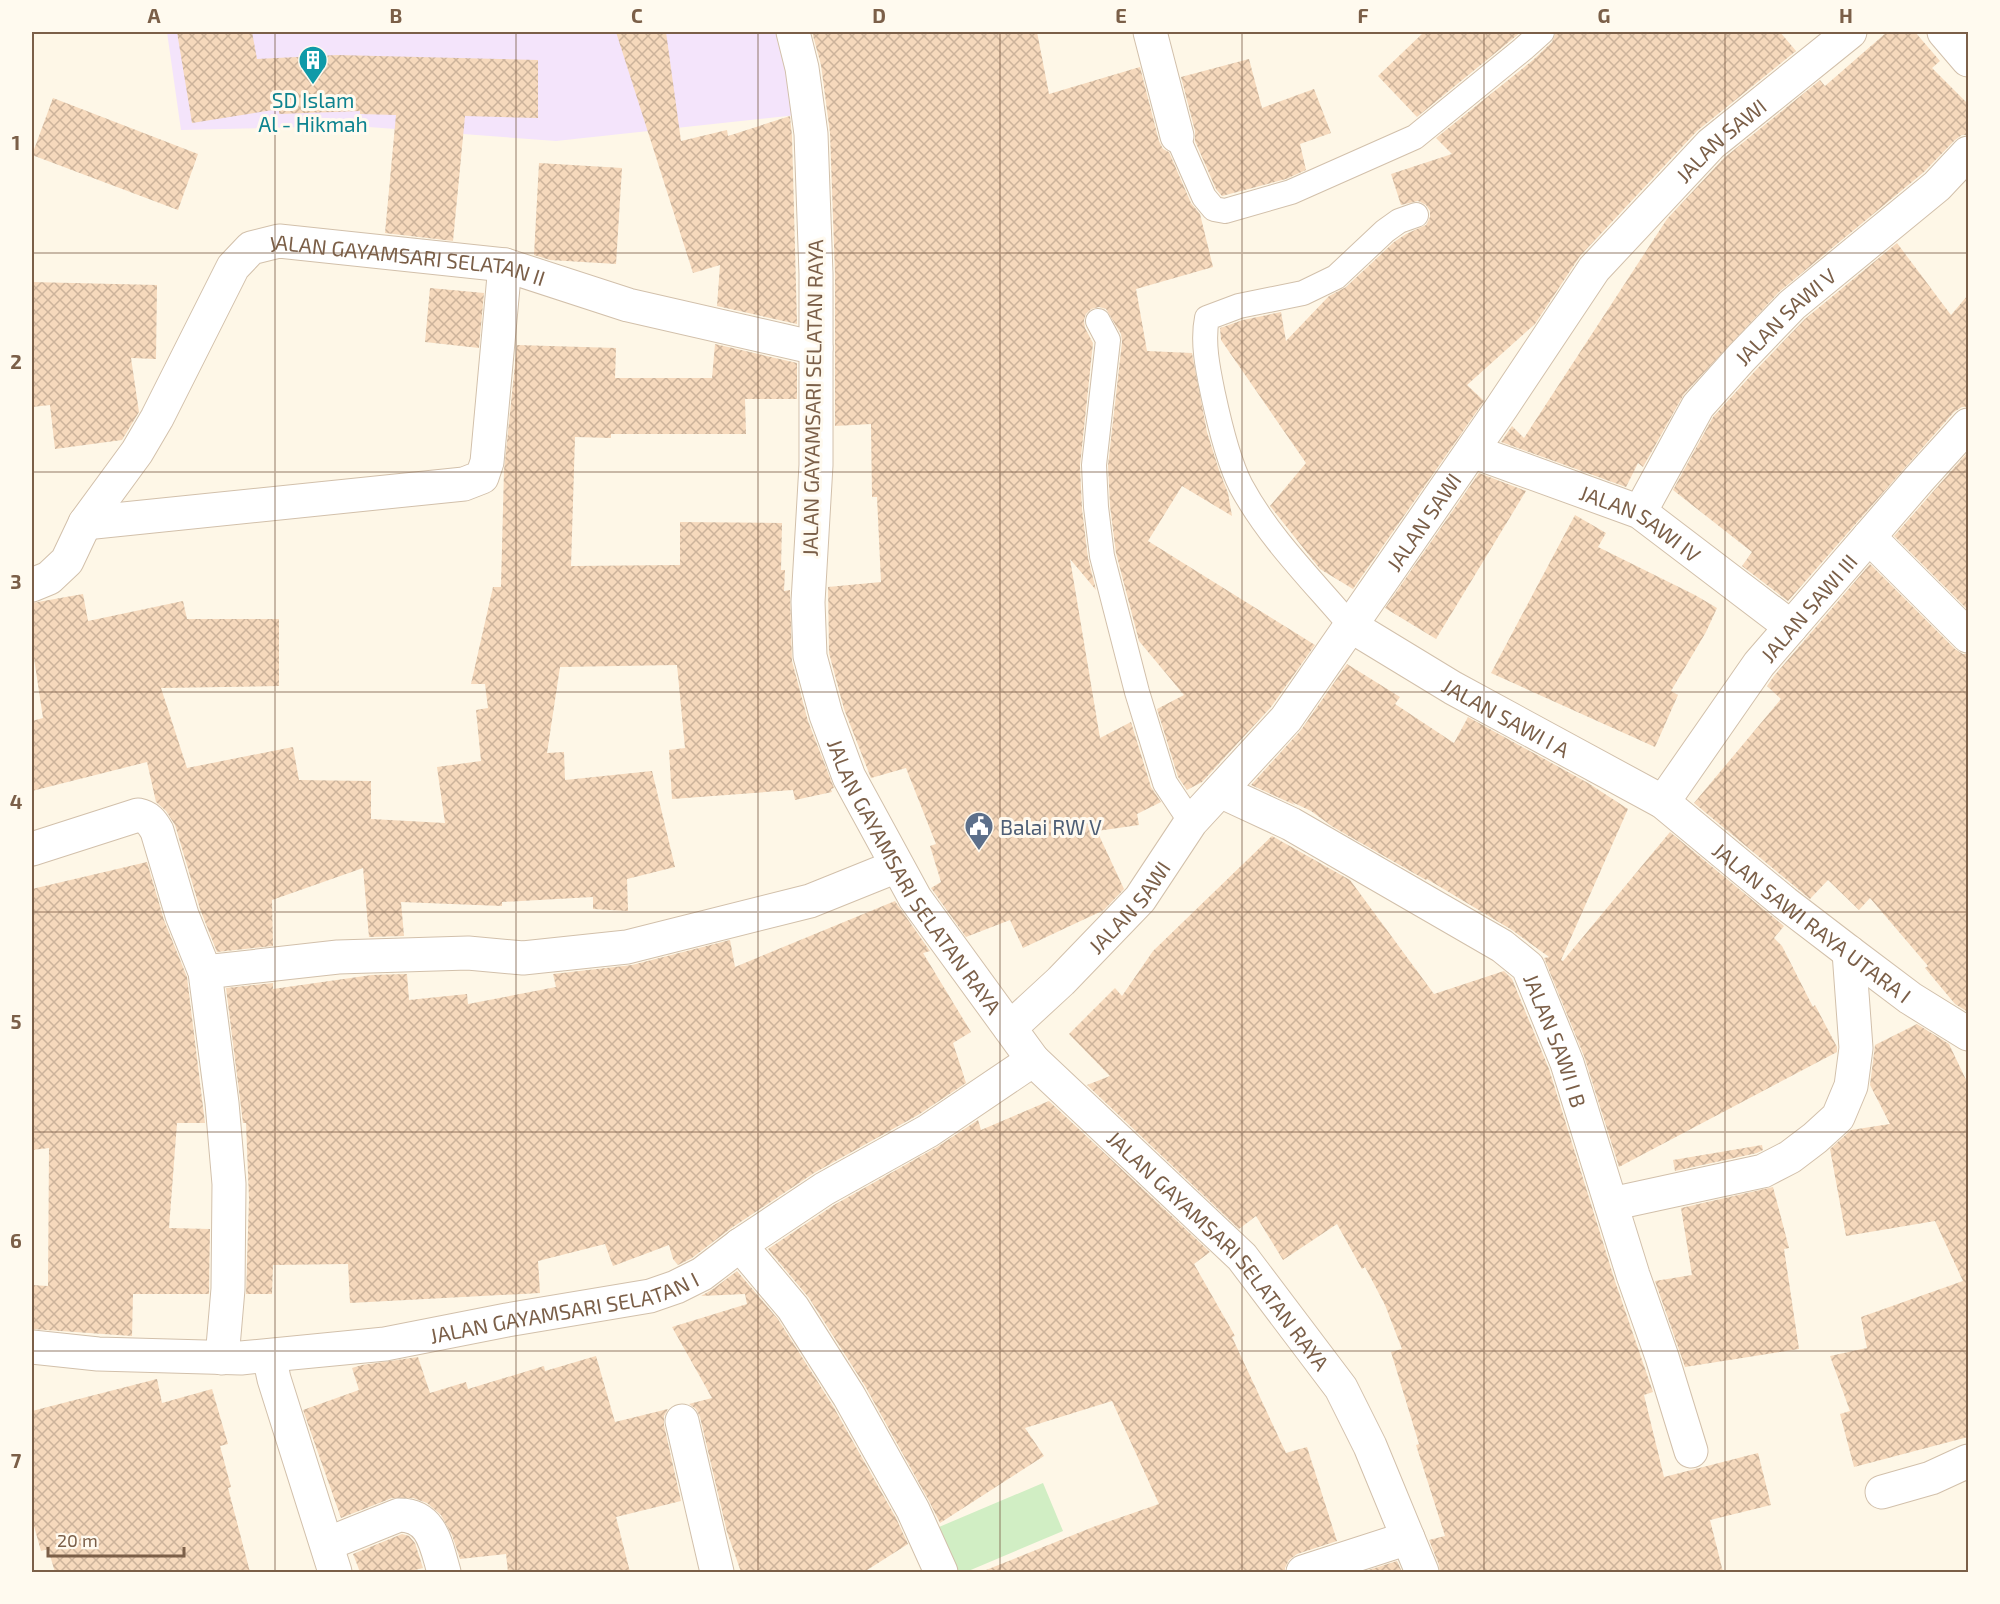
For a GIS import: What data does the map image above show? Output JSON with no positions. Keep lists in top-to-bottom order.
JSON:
{
  "streets": {
    "street": [
      "JALAN SAWI",
      "JALAN GAYAMSARI SELATAN II",
      "JALAN SAWI V",
      "JALAN GAYAMSARI SELATAN RAYA",
      "JALAN SAWI IV",
      "JALAN SAWI III",
      "JALAN SAWI I A",
      "JALAN SAWI RAYA UTARA I",
      "JALAN SAWI I B",
      "JALAN GAYAMSARI SELATAN I"
    ]
  },
  "crossings": [
    ["JALAN SAWI", "JALAN GAYAMSARI SELATAN RAYA"],
    ["JALAN SAWI", "JALAN SAWI IV"],
    ["JALAN SAWI", "JALAN SAWI I A"],
    ["JALAN SAWI", "JALAN SAWI I B"],
    ["JALAN GAYAMSARI SELATAN II", "JALAN GAYAMSARI SELATAN RAYA"],
    ["JALAN SAWI V", "JALAN SAWI IV"],
    ["JALAN GAYAMSARI SELATAN RAYA", "JALAN GAYAMSARI SELATAN I"],
    ["JALAN SAWI IV", "JALAN SAWI III"],
    ["JALAN SAWI III", "JALAN SAWI I A"],
    ["JALAN SAWI III", "JALAN SAWI RAYA UTARA I"],
    ["JALAN SAWI I A", "JALAN SAWI RAYA UTARA I"]
  ],
  "places": {
    "building": ["SD Islam Al - Hikmah"],
    "public building": ["Balai RW V"]
  },
  "scale_bar": "20 m",
  "grid": {
    "columns": [
      "A",
      "B",
      "C",
      "D",
      "E",
      "F",
      "G",
      "H"
    ],
    "rows": [
      "1",
      "2",
      "3",
      "4",
      "5",
      "6",
      "7"
    ]
  }
}
